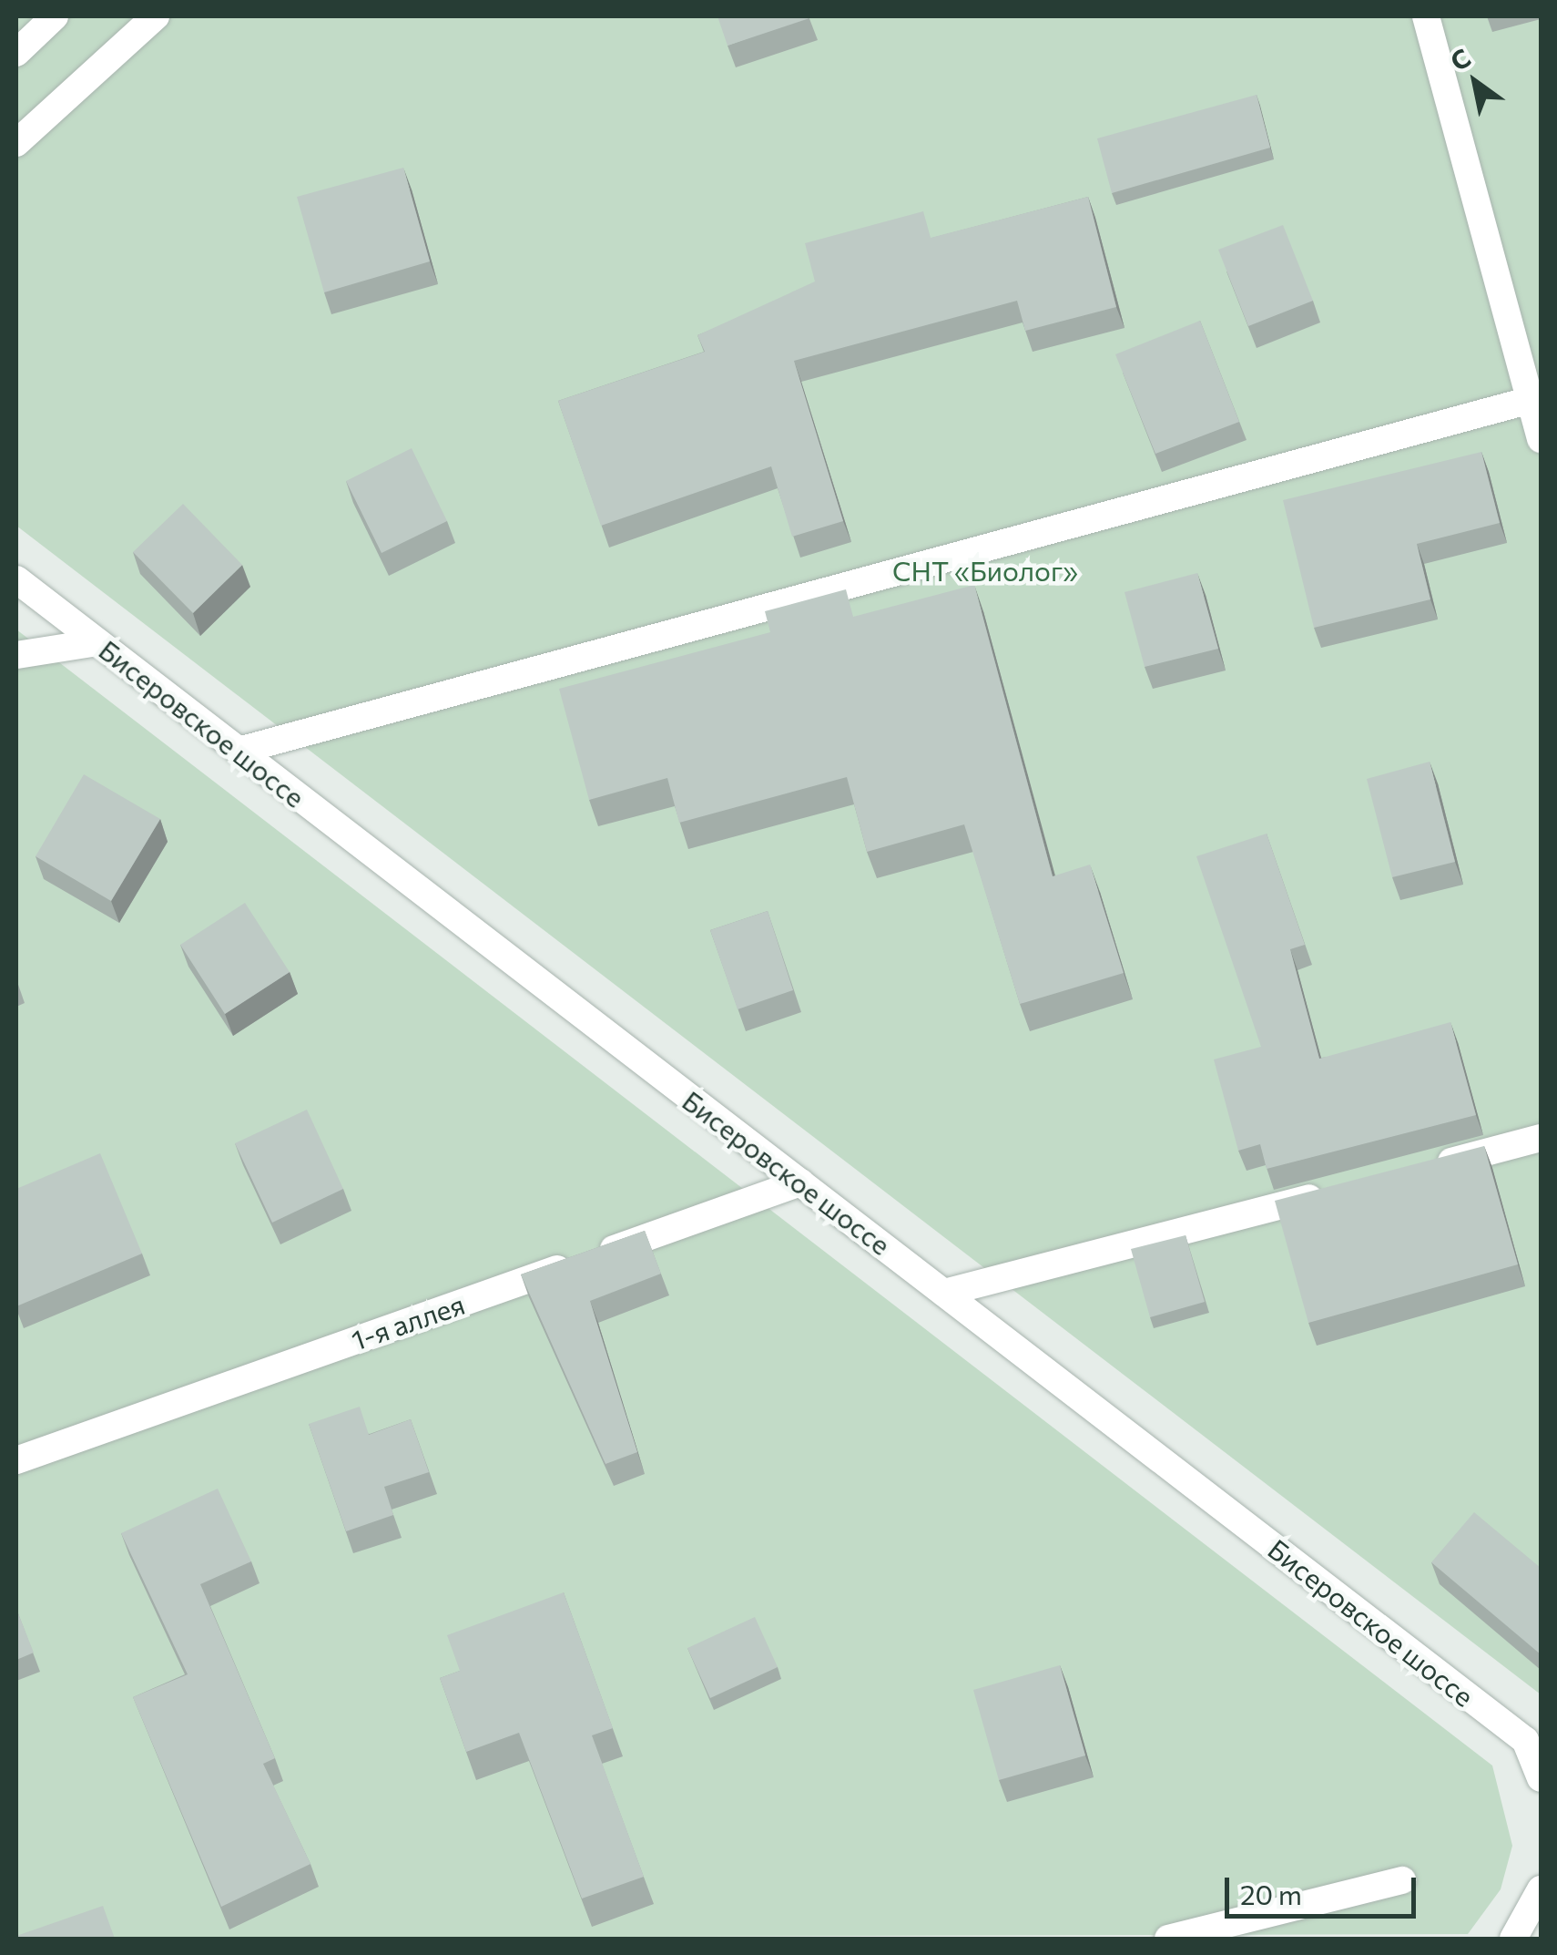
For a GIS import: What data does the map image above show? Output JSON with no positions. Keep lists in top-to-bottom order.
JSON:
{
  "streets": {
    "street": ["Бисеровское шоссе", "1-я аллея"]
  },
  "crossings": [
    ["Бисеровское шоссе", "1-я аллея"]
  ],
  "parks": ["СНТ «Биолог»"],
  "scale_bar": "20 m",
  "north": "top left"
}
